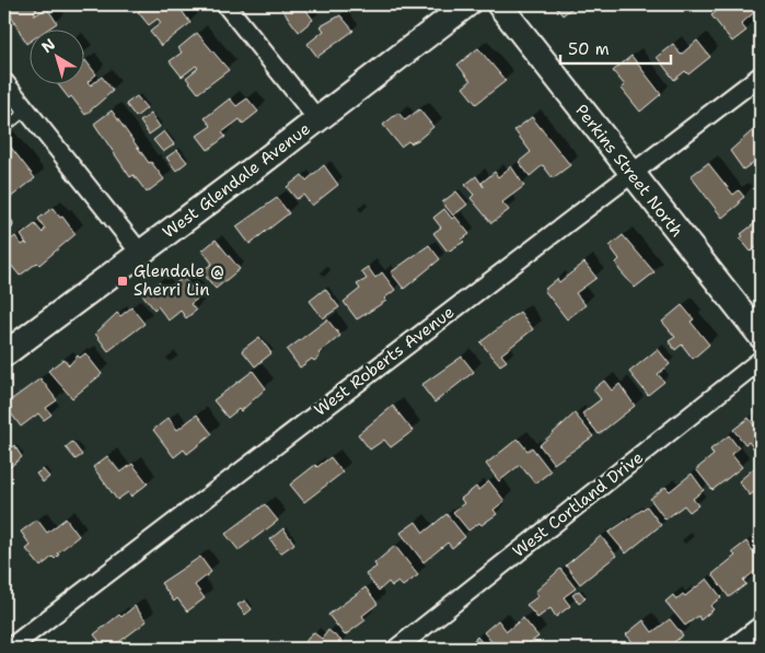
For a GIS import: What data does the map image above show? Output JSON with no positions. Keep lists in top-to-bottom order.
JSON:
{
  "streets": {
    "street": [
      "Perkins Street North",
      "West Glendale Avenue",
      "West Roberts Avenue",
      "West Cortland Drive"
    ]
  },
  "crossings": [
    ["Perkins Street North", "West Roberts Avenue"]
  ],
  "places": {
    "transit": ["Glendale @ Sherri Lin"]
  },
  "scale_bar": "50 m",
  "north": "top left"
}
